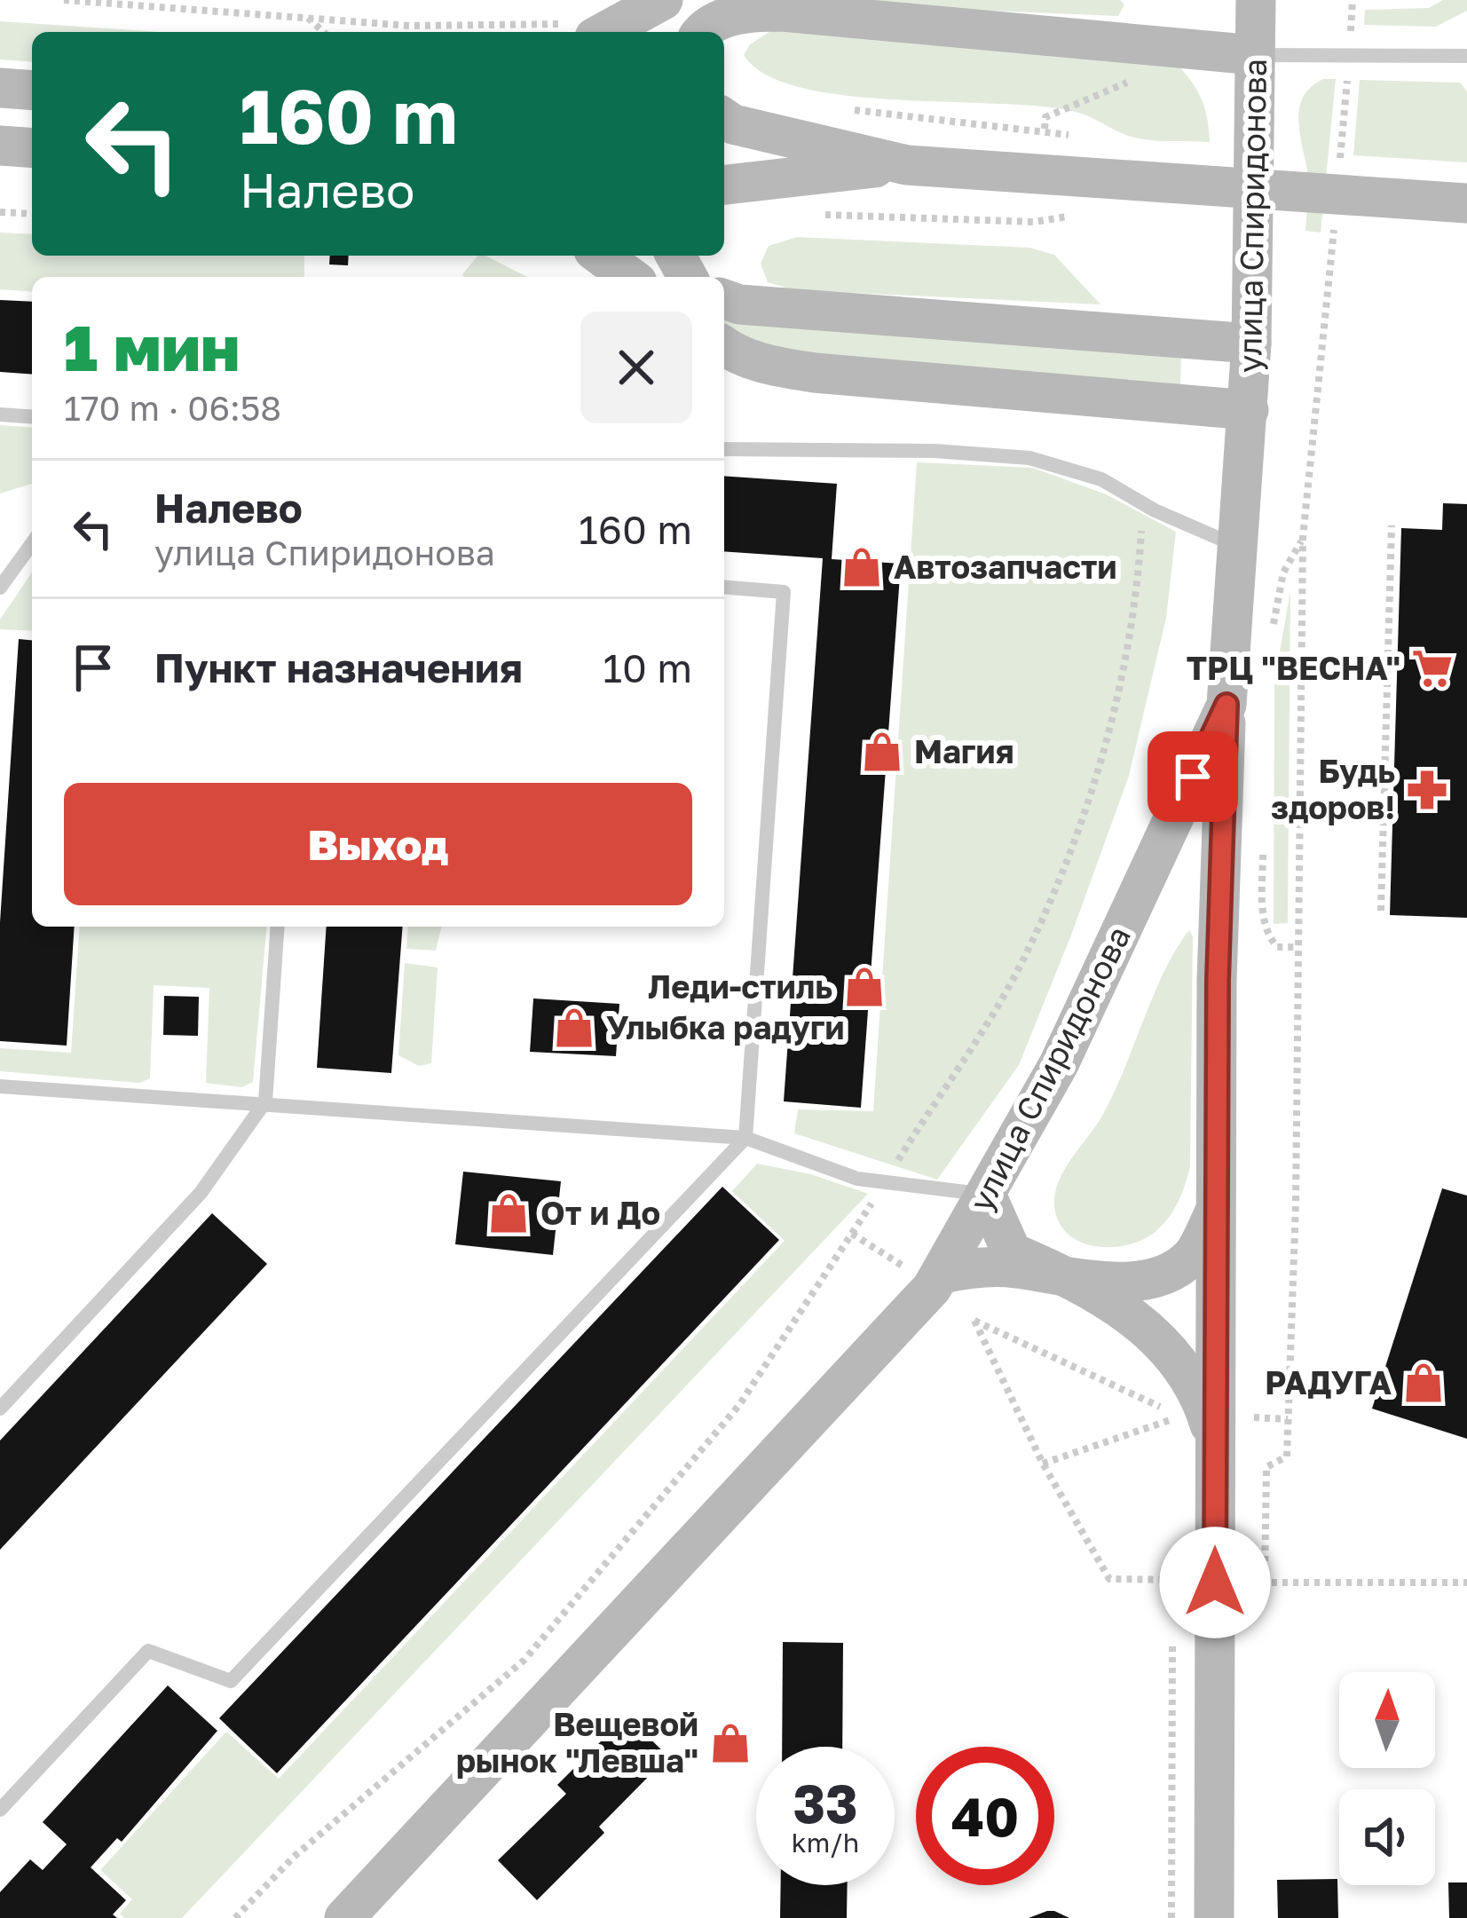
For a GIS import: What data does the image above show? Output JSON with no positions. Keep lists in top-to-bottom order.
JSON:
{
  "streets": {
    "street": ["улица Спиридонова"]
  },
  "places": {
    "shop": [
      "Автозапчасти",
      "Магия",
      "Леди-стиль",
      "Улыбка радуги",
      "От и До",
      "РАДУГА",
      "Вещевой рынок \"Левша\""
    ],
    "supermarket": ["ТРЦ \"ВЕСНА\""],
    "pharmacy": ["Будь здоров!"]
  },
  "north": "top",
  "page": {
    "turn": ["160 m", "Налево"],
    "heading": ["1 мин", "170 m · 06:58"],
    "list": [
      {
        "name": "Налево",
        "note": "улица Спиридонова",
        "value": "160 m"
      },
      {
        "name": "Пункт назначения",
        "value": "10 m"
      }
    ],
    "buttons": "Выход",
    "speed": "33 km/h",
    "limit": "40"
  }
}
